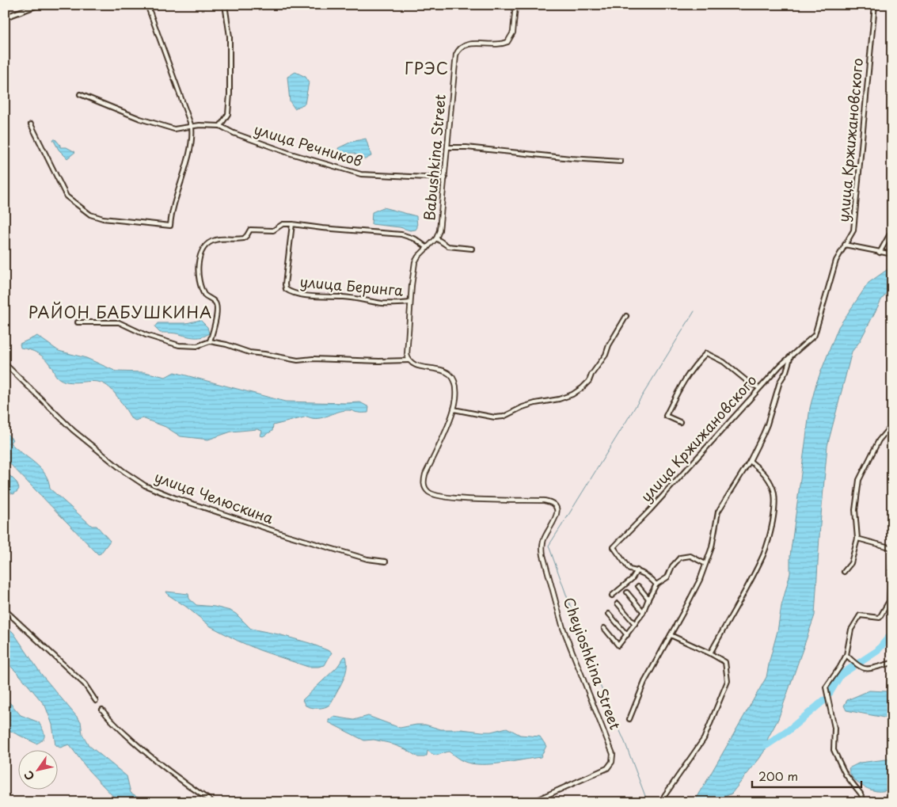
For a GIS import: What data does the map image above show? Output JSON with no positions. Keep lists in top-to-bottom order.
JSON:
{
  "streets": {
    "street": [
      "улица Кржижановского",
      "улица Речников",
      "Babushkina Street",
      "улица Беринга",
      "улица Челюскина",
      "Cheyioshkina Street"
    ]
  },
  "crossings": [
    ["улица Речников", "Babushkina Street"]
  ],
  "districts": ["ГРЭС", "РАЙОН БАБУШКИНА"],
  "scale_bar": "200 m",
  "north": "bottom left"
}
